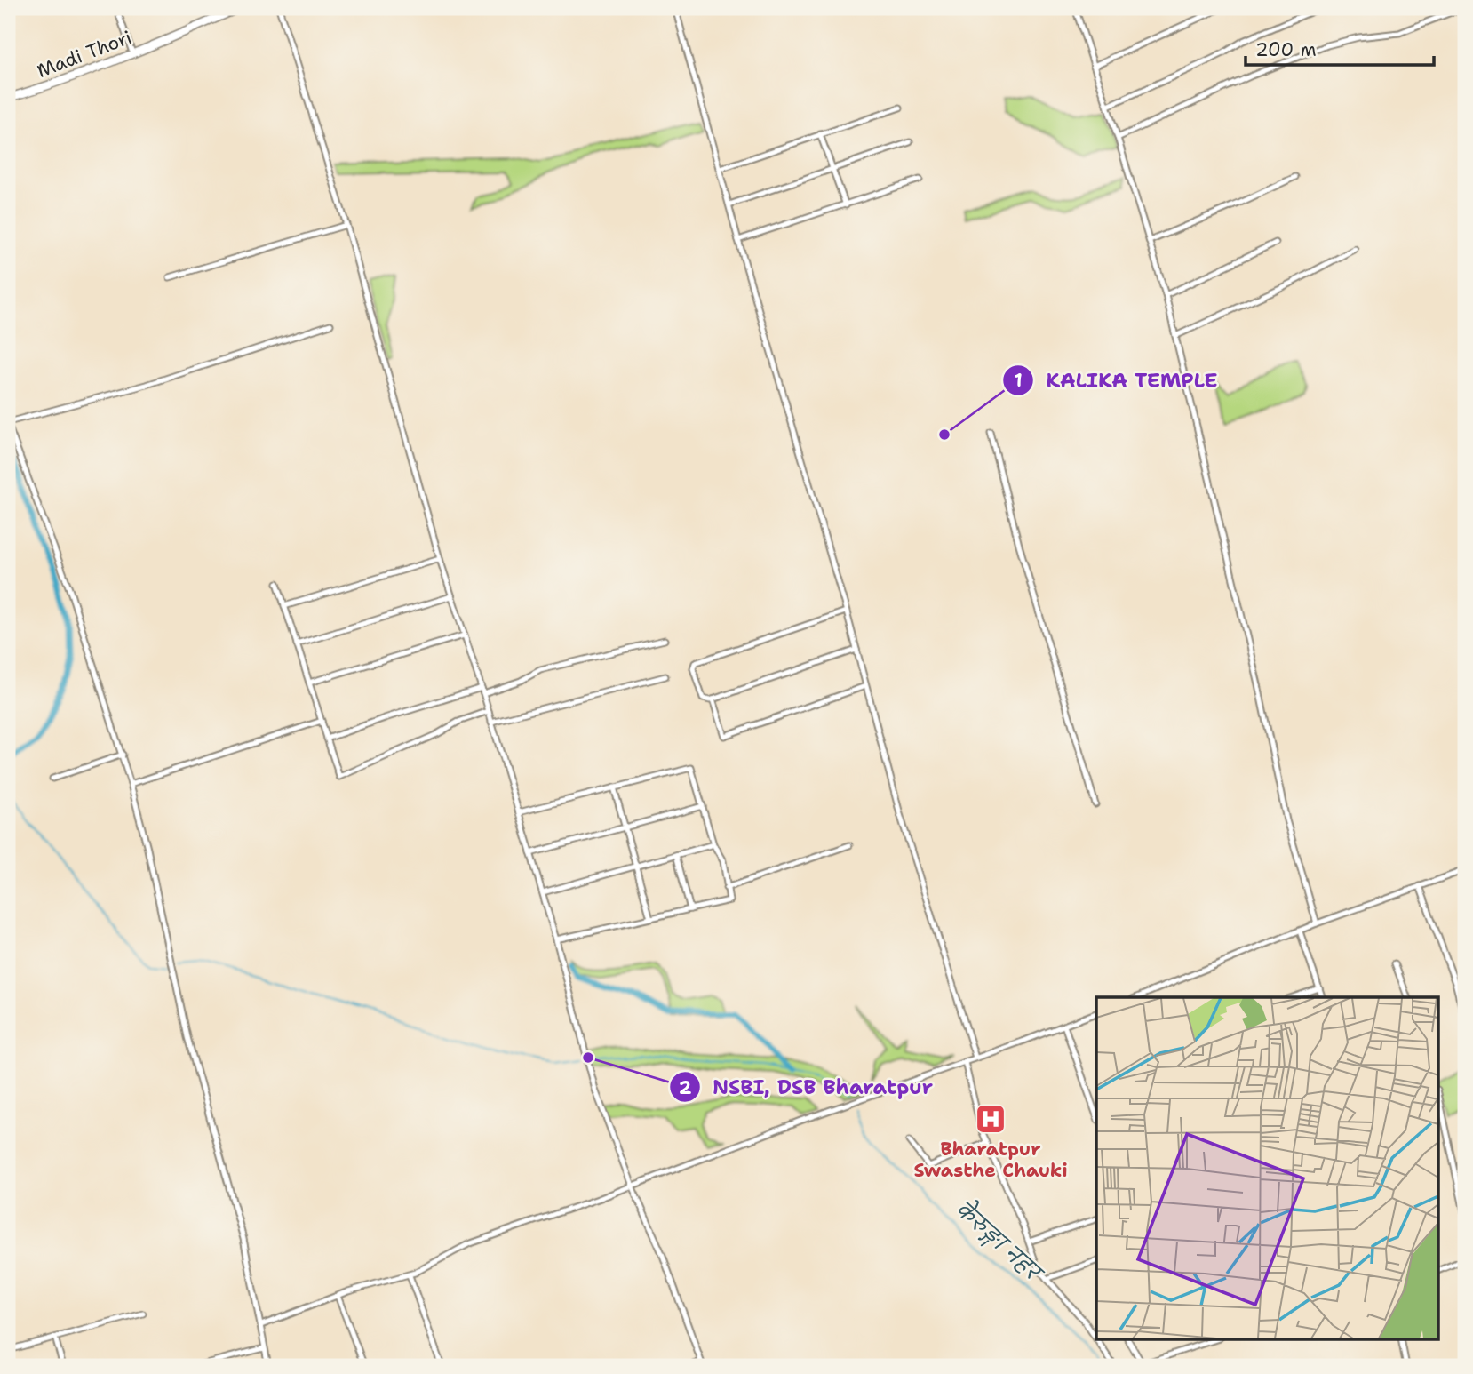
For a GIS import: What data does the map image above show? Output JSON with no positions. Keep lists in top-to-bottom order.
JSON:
{
  "streets": {
    "main road": ["Madi Thori"]
  },
  "water": ["केरुङ्गा नहर"],
  "places": {
    "other": ["KALIKA TEMPLE", "NSBI, DSB Bharatpur"],
    "hospital": ["Bharatpur Swasthe Chauki"]
  },
  "scale_bar": "200 m"
}
